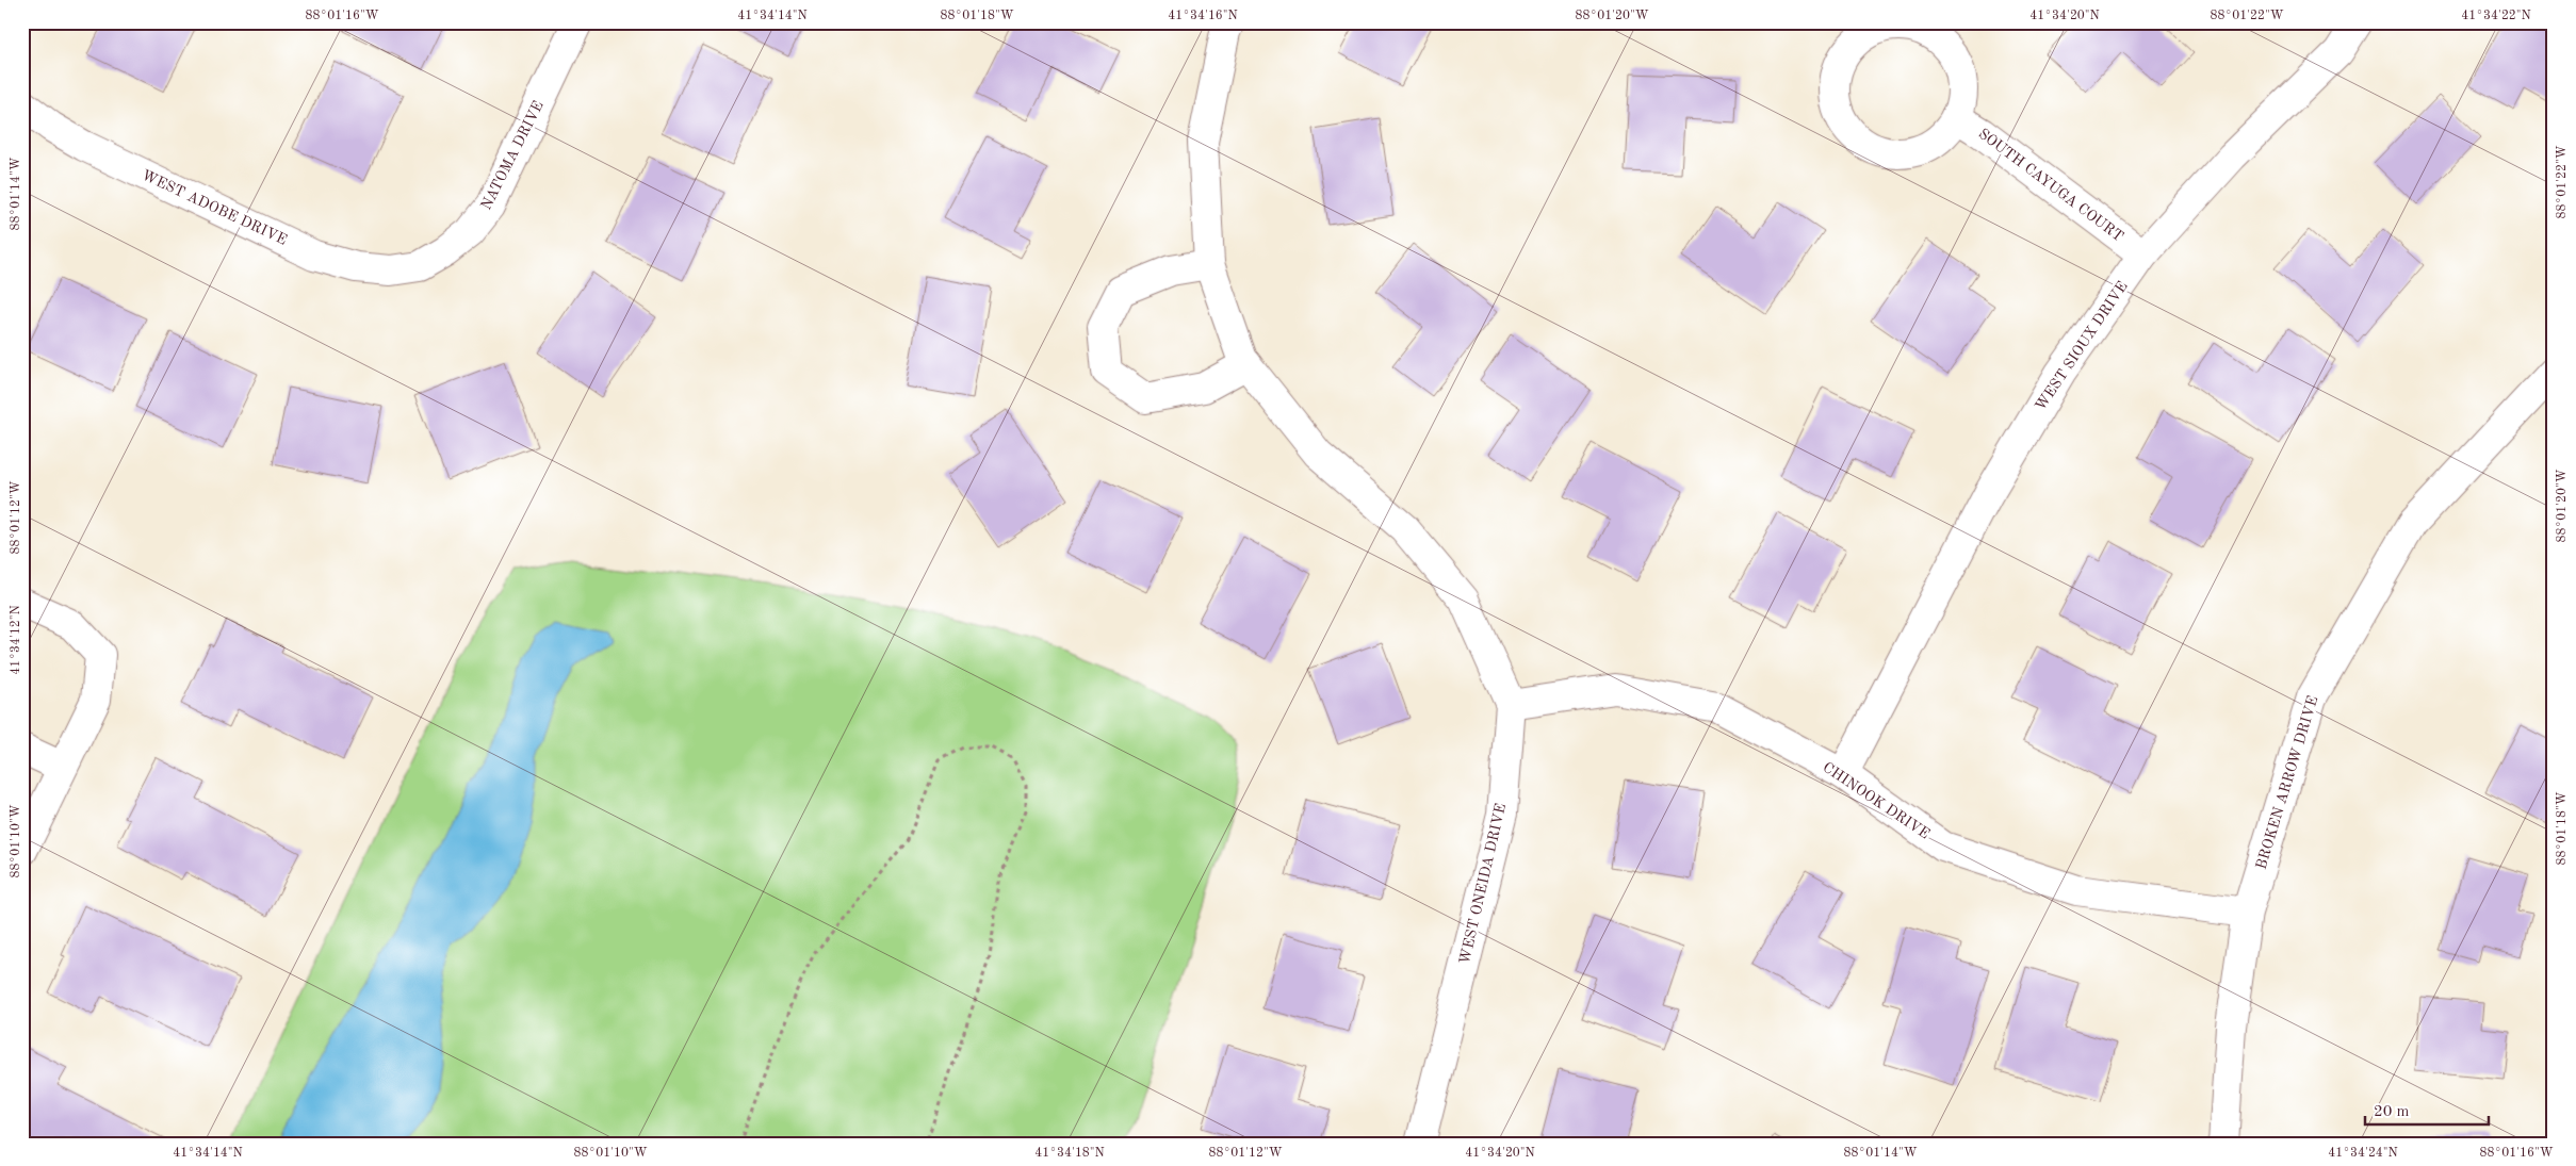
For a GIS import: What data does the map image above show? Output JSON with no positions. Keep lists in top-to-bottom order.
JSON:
{
  "streets": {
    "street": [
      "NATOMA DRIVE",
      "SOUTH CAYUGA COURT",
      "WEST ADOBE DRIVE",
      "WEST SIOUX DRIVE",
      "BROKEN ARROW DRIVE",
      "CHINOOK DRIVE",
      "WEST ONEIDA DRIVE"
    ]
  },
  "crossings": [
    ["NATOMA DRIVE", "WEST ADOBE DRIVE"],
    ["SOUTH CAYUGA COURT", "WEST SIOUX DRIVE"],
    ["WEST SIOUX DRIVE", "CHINOOK DRIVE"],
    ["BROKEN ARROW DRIVE", "CHINOOK DRIVE"],
    ["CHINOOK DRIVE", "WEST ONEIDA DRIVE"]
  ],
  "scale_bar": "20 m",
  "coordinates": [
    "88°01'16\"W",
    "41°34'14\"N",
    "88°01'18\"W",
    "41°34'16\"N",
    "88°01'20\"W",
    "41°34'20\"N",
    "88°01'22\"W",
    "41°34'22\"N",
    "88°01'14\"W",
    "88°01'12\"W",
    "41°34'12\"N",
    "88°01'10\"W",
    "41°34'18\"N",
    "41°34'24\"N"
  ]
}
